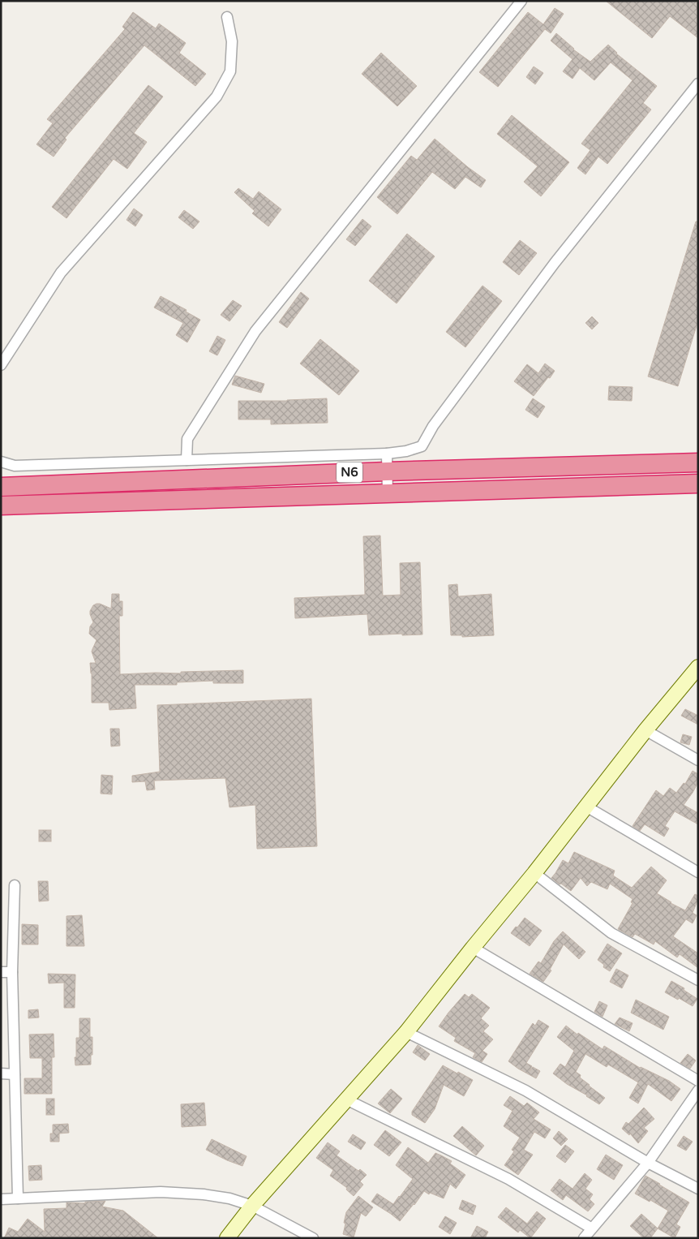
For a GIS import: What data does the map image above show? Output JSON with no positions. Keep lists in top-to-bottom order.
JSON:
{
  "streets": {
    "highway": ["N6"]
  }
}
